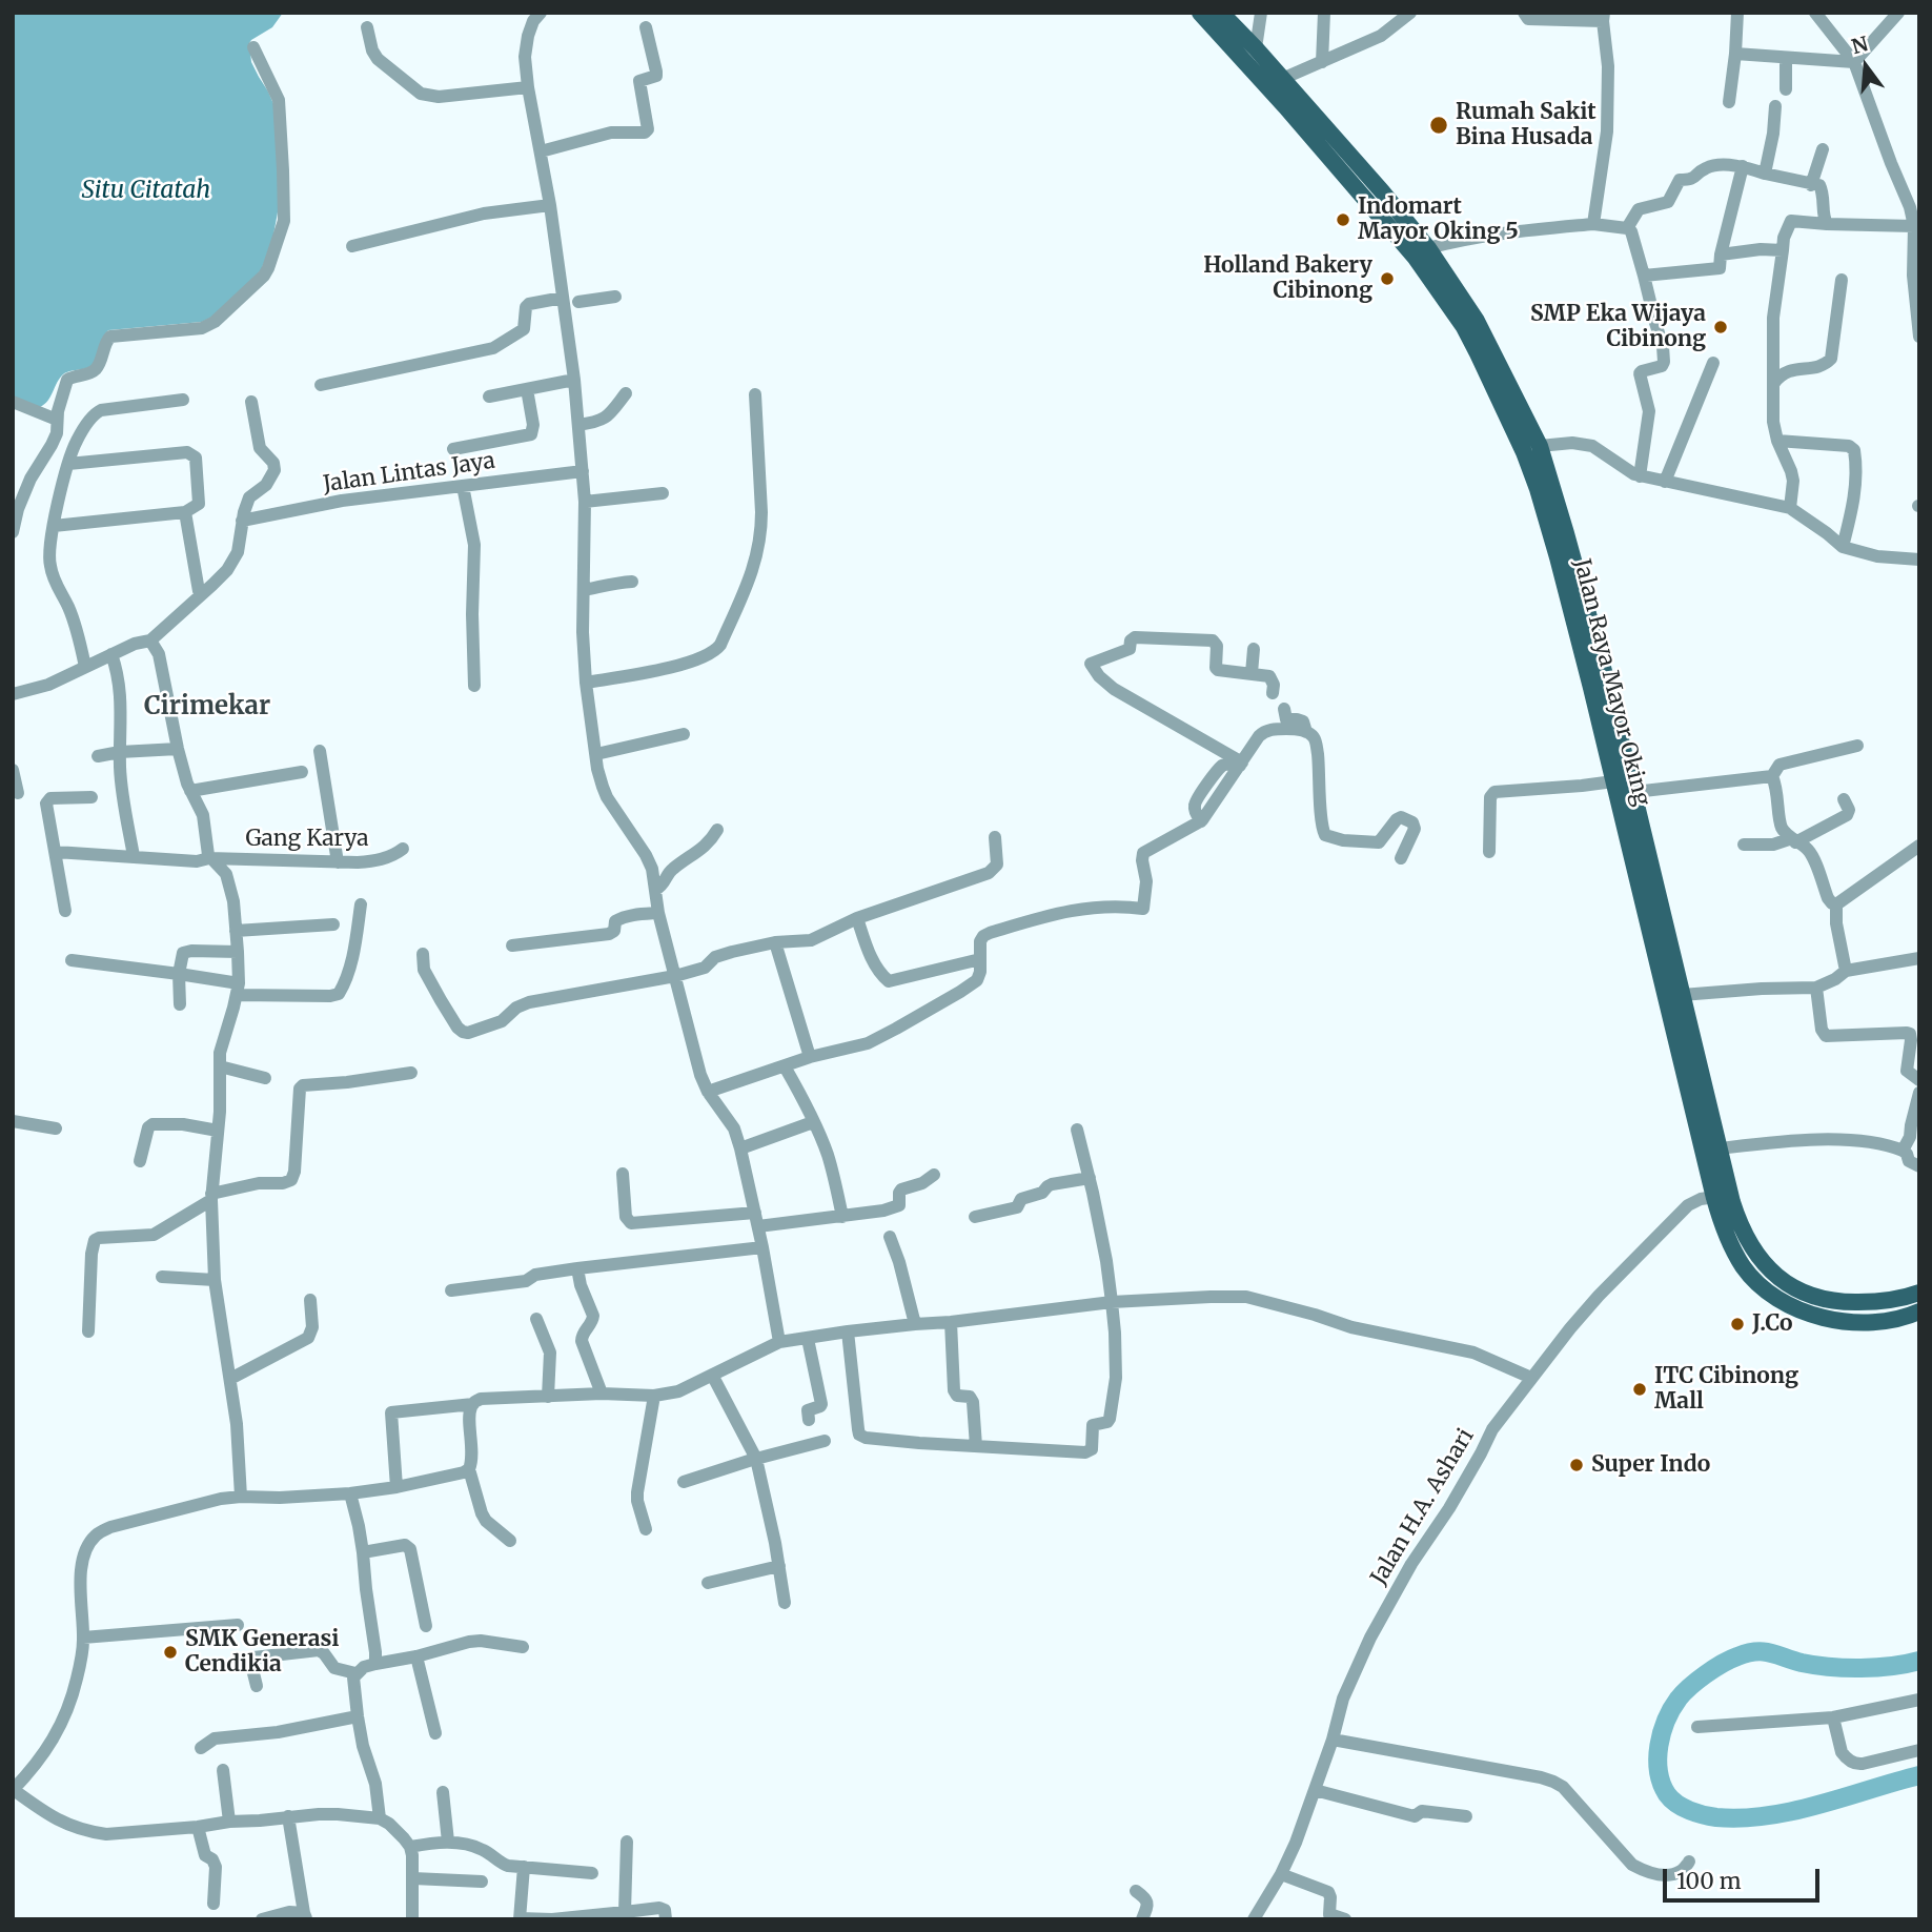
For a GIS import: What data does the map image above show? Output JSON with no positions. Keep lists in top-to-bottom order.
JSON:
{
  "streets": {
    "main road": ["Jalan Raya Mayor Oking"],
    "street": ["Jalan Lintas Jaya", "Gang Karya", "Jalan H.A. Ashari"]
  },
  "crossings": [
    ["Jalan Raya Mayor Oking", "Jalan H.A. Ashari"]
  ],
  "districts": ["Cirimekar"],
  "water": ["Situ Citatah"],
  "places": [
    "Rumah Sakit Bina Husada",
    "Indomart Mayor Oking 5",
    "Holland Bakery Cibinong",
    "SMP Eka Wijaya Cibinong",
    "J.Co",
    "ITC Cibinong Mall",
    "Super Indo",
    "SMK Generasi Cendikia"
  ],
  "scale_bar": "100 m",
  "north": "top"
}
